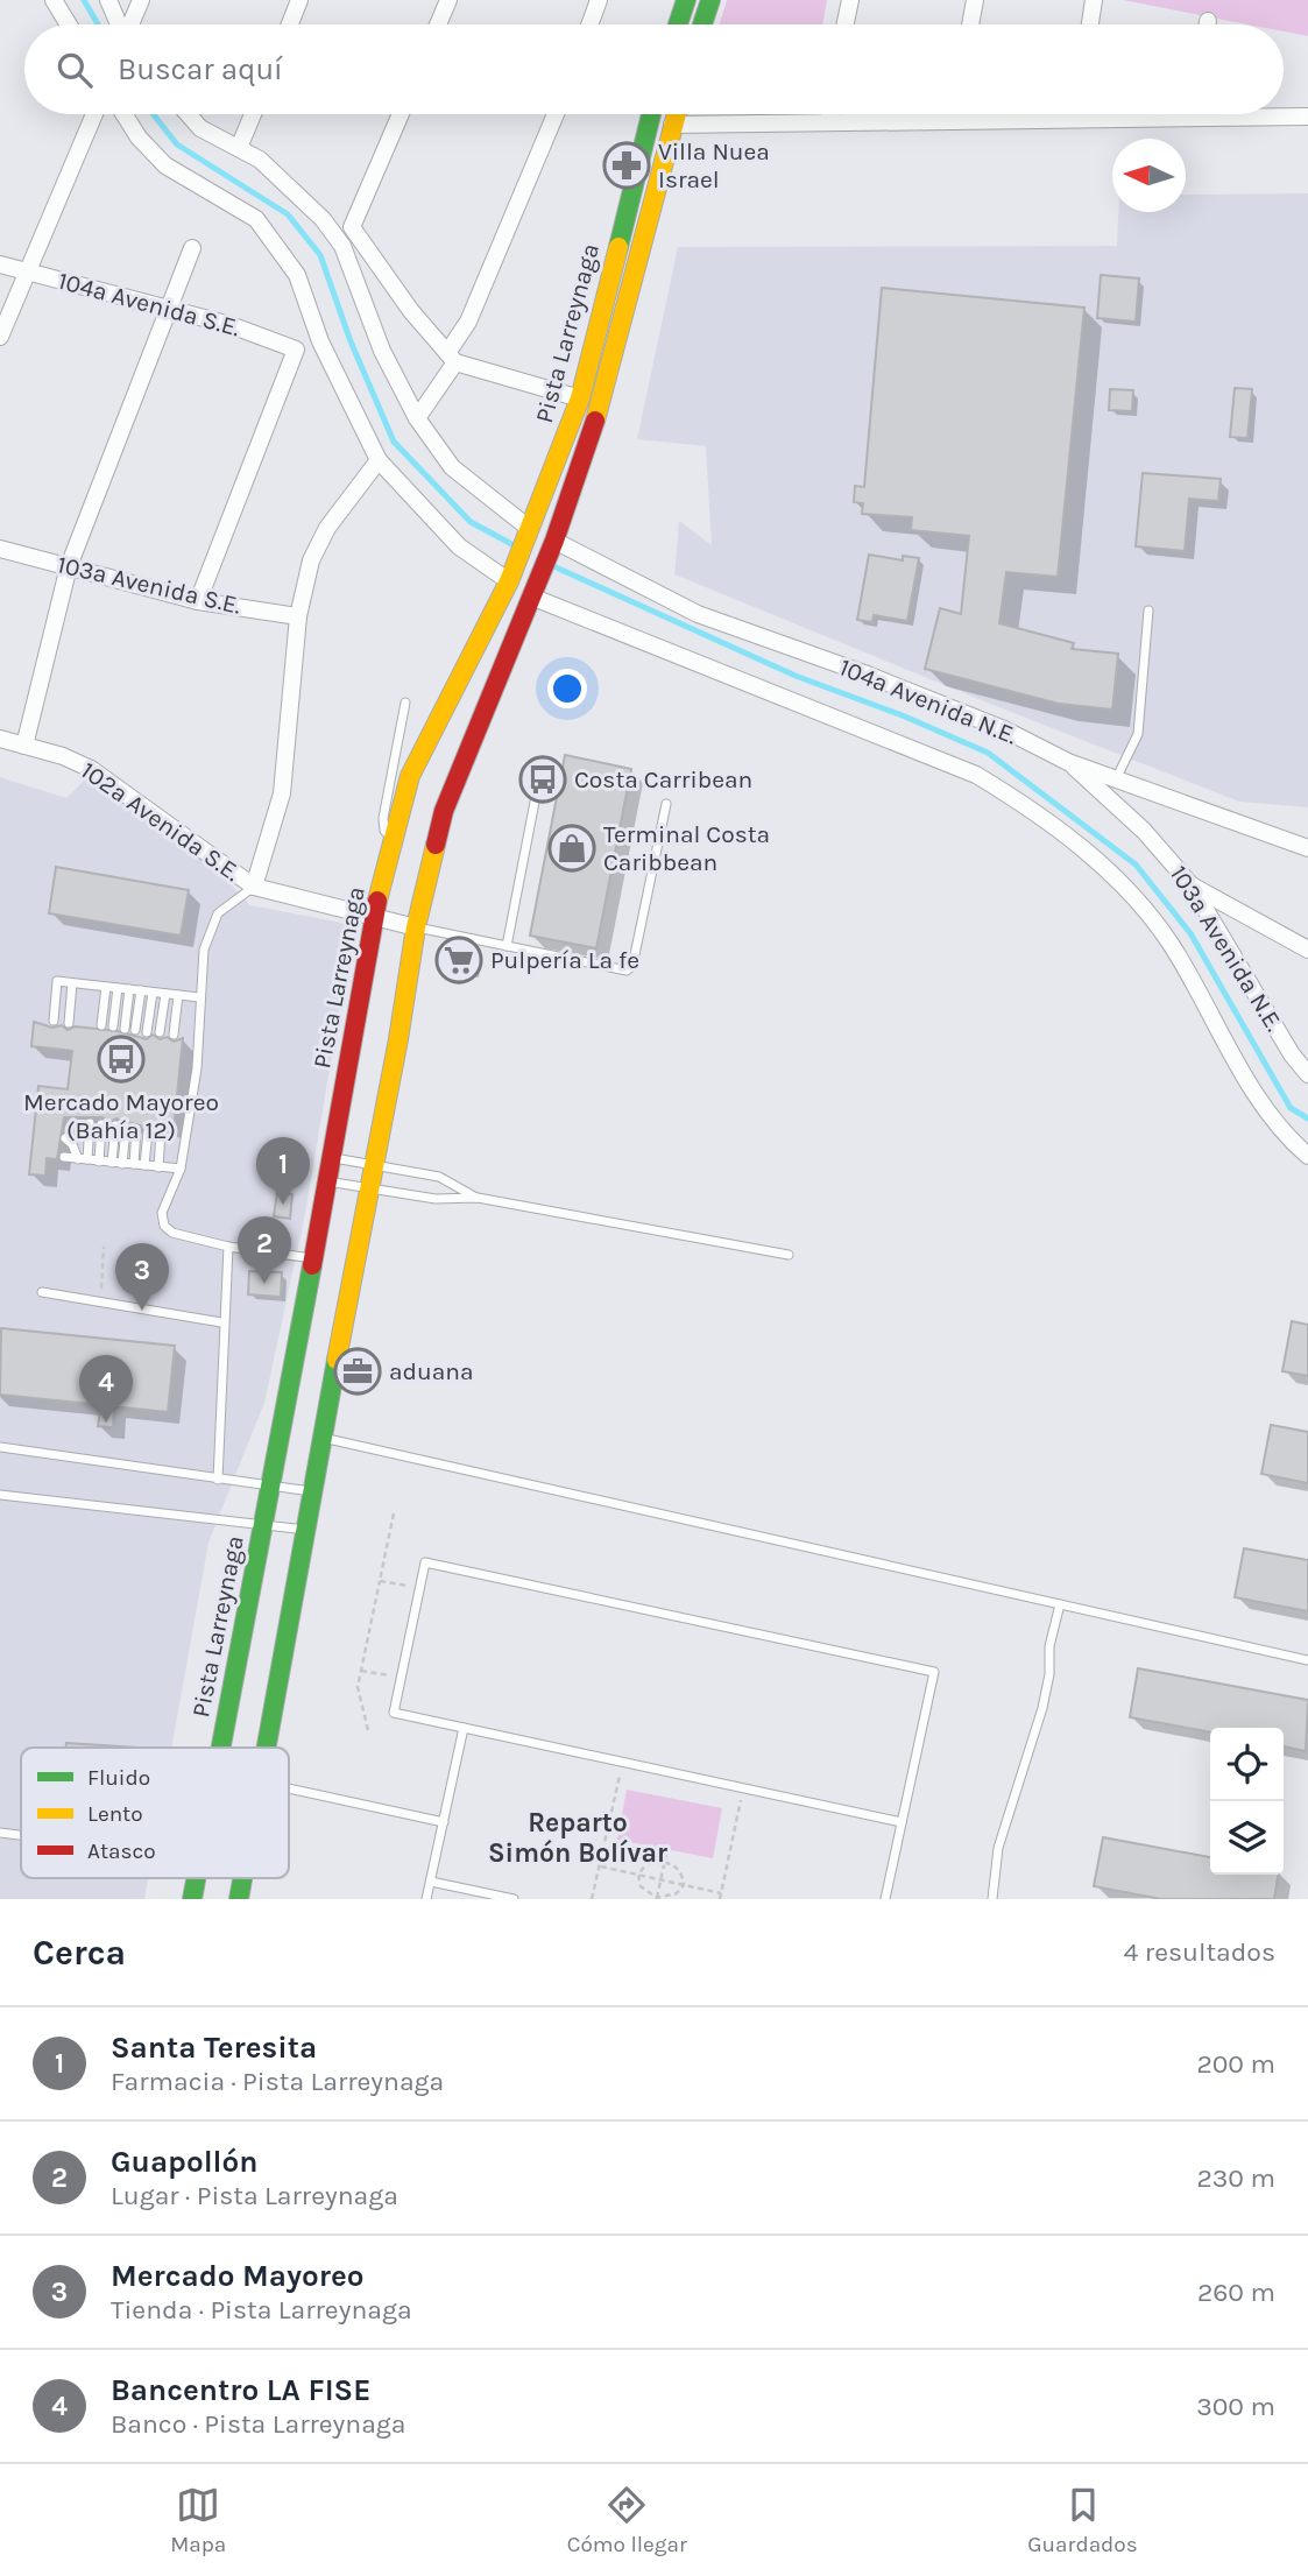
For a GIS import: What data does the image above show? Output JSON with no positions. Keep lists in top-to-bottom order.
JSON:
{
  "streets": {
    "main road": ["Pista Larreynaga"],
    "street": [
      "104a Avenida S.E.",
      "103a Avenida S.E.",
      "104a Avenida N.E.",
      "102a Avenida S.E.",
      "103a Avenida N.E."
    ]
  },
  "crossings": [
    ["104a Avenida S.E.", "103a Avenida S.E."],
    ["Pista Larreynaga", "104a Avenida N.E."],
    ["Pista Larreynaga", "102a Avenida S.E."],
    ["104a Avenida N.E.", "103a Avenida N.E."]
  ],
  "districts": ["Reparto Simón Bolívar"],
  "places": {
    "pharmacy": ["Villa Nuea Israel"],
    "bus stop": ["Costa Carribean", "Mercado Mayoreo (Bahía 12)"],
    "shop": ["Terminal Costa Caribbean"],
    "supermarket": ["Pulpería La fe"],
    "office": ["aduana"]
  },
  "legend": ["Fluido", "Lento", "Atasco"],
  "north": "left",
  "page": {
    "search": "Buscar aquí",
    "pins": [
      "1",
      "2",
      "3",
      "4"
    ],
    "heading": ["Cerca", "4 resultados"],
    "list": [
      {
        "mark": "1",
        "name": "Santa Teresita",
        "note": "Farmacia · Pista Larreynaga",
        "value": "200 m"
      },
      {
        "mark": "2",
        "name": "Guapollón",
        "note": "Lugar · Pista Larreynaga",
        "value": "230 m"
      },
      {
        "mark": "3",
        "name": "Mercado Mayoreo",
        "note": "Tienda · Pista Larreynaga",
        "value": "260 m"
      },
      {
        "mark": "4",
        "name": "Bancentro LA FISE",
        "note": "Banco · Pista Larreynaga",
        "value": "300 m"
      }
    ],
    "nav": ["Mapa", "Cómo llegar", "Guardados"]
  }
}
